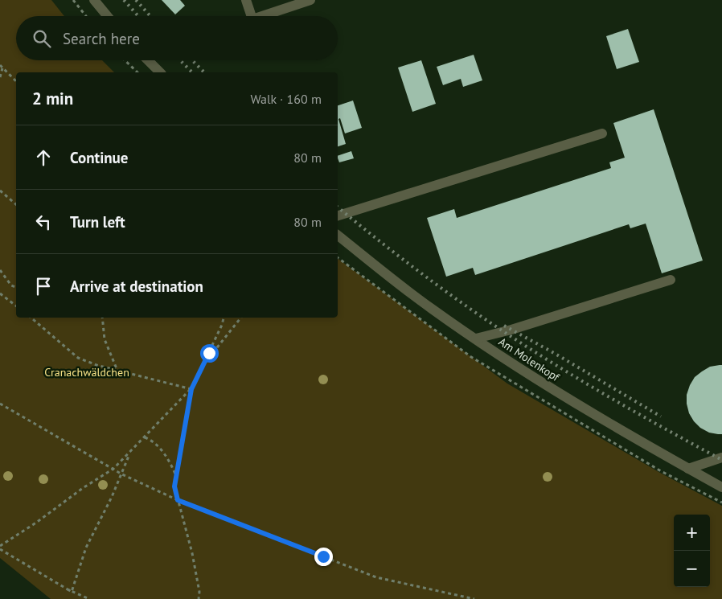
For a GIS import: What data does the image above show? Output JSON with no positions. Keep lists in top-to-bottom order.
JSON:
{
  "streets": {
    "street": ["Am Molenkopf"]
  },
  "parks": ["Cranachwäldchen"],
  "page": {
    "search": "Search here",
    "heading": ["2 min", "Walk · 160 m"],
    "list": [
      ["Continue", "80 m"],
      ["Turn left", "80 m"],
      "Arrive at destination"
    ],
    "map_buttons": ["+", "−"]
  }
}
